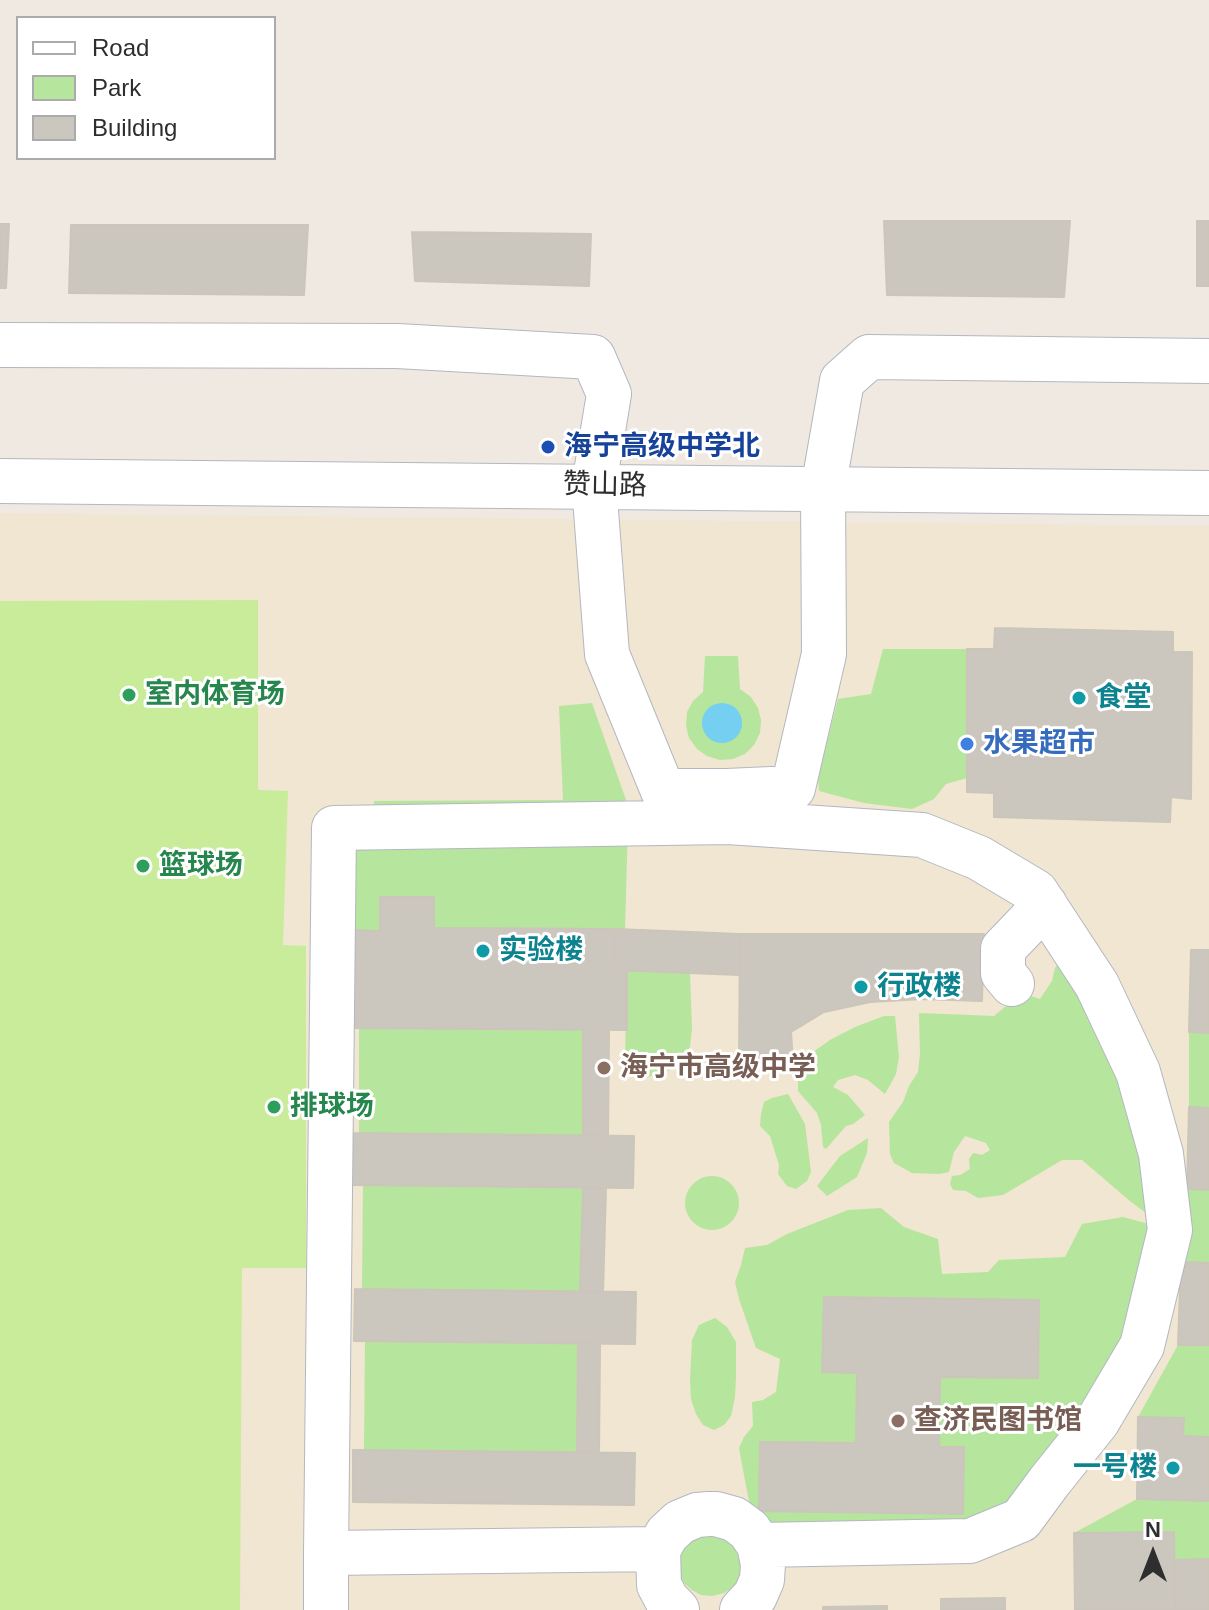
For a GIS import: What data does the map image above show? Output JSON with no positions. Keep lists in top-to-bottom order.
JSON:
{
  "streets": {
    "street": ["赞山路"]
  },
  "places": [
    "海宁高级中学北",
    "室内体育场",
    "食堂",
    "水果超市",
    "篮球场",
    "实验楼",
    "行政楼",
    "海宁市高级中学",
    "排球场",
    "查济民图书馆",
    "一号楼"
  ],
  "legend": ["Road", "Park", "Building"],
  "north": "top"
}
